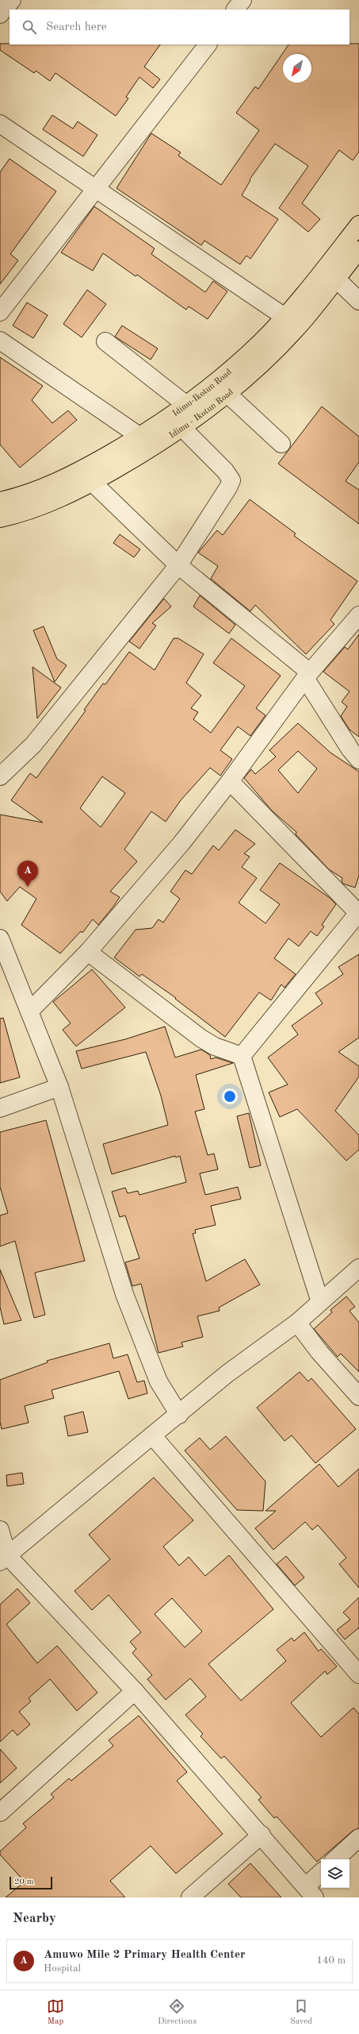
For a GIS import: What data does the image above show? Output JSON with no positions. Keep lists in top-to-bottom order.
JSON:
{
  "streets": {
    "main road": ["Idimu-Ikotun Road", "Idimu - Ikotun Road"]
  },
  "scale_bar": "20 m",
  "north": "bottom left",
  "page": {
    "search": "Search here",
    "pins": "A",
    "scale": "20 m",
    "heading": "Nearby",
    "list": [
      {
        "mark": "A",
        "name": "Amuwo Mile 2 Primary Health Center",
        "note": "Hospital",
        "value": "140 m"
      }
    ],
    "nav": ["Map", "Directions", "Saved"]
  }
}
